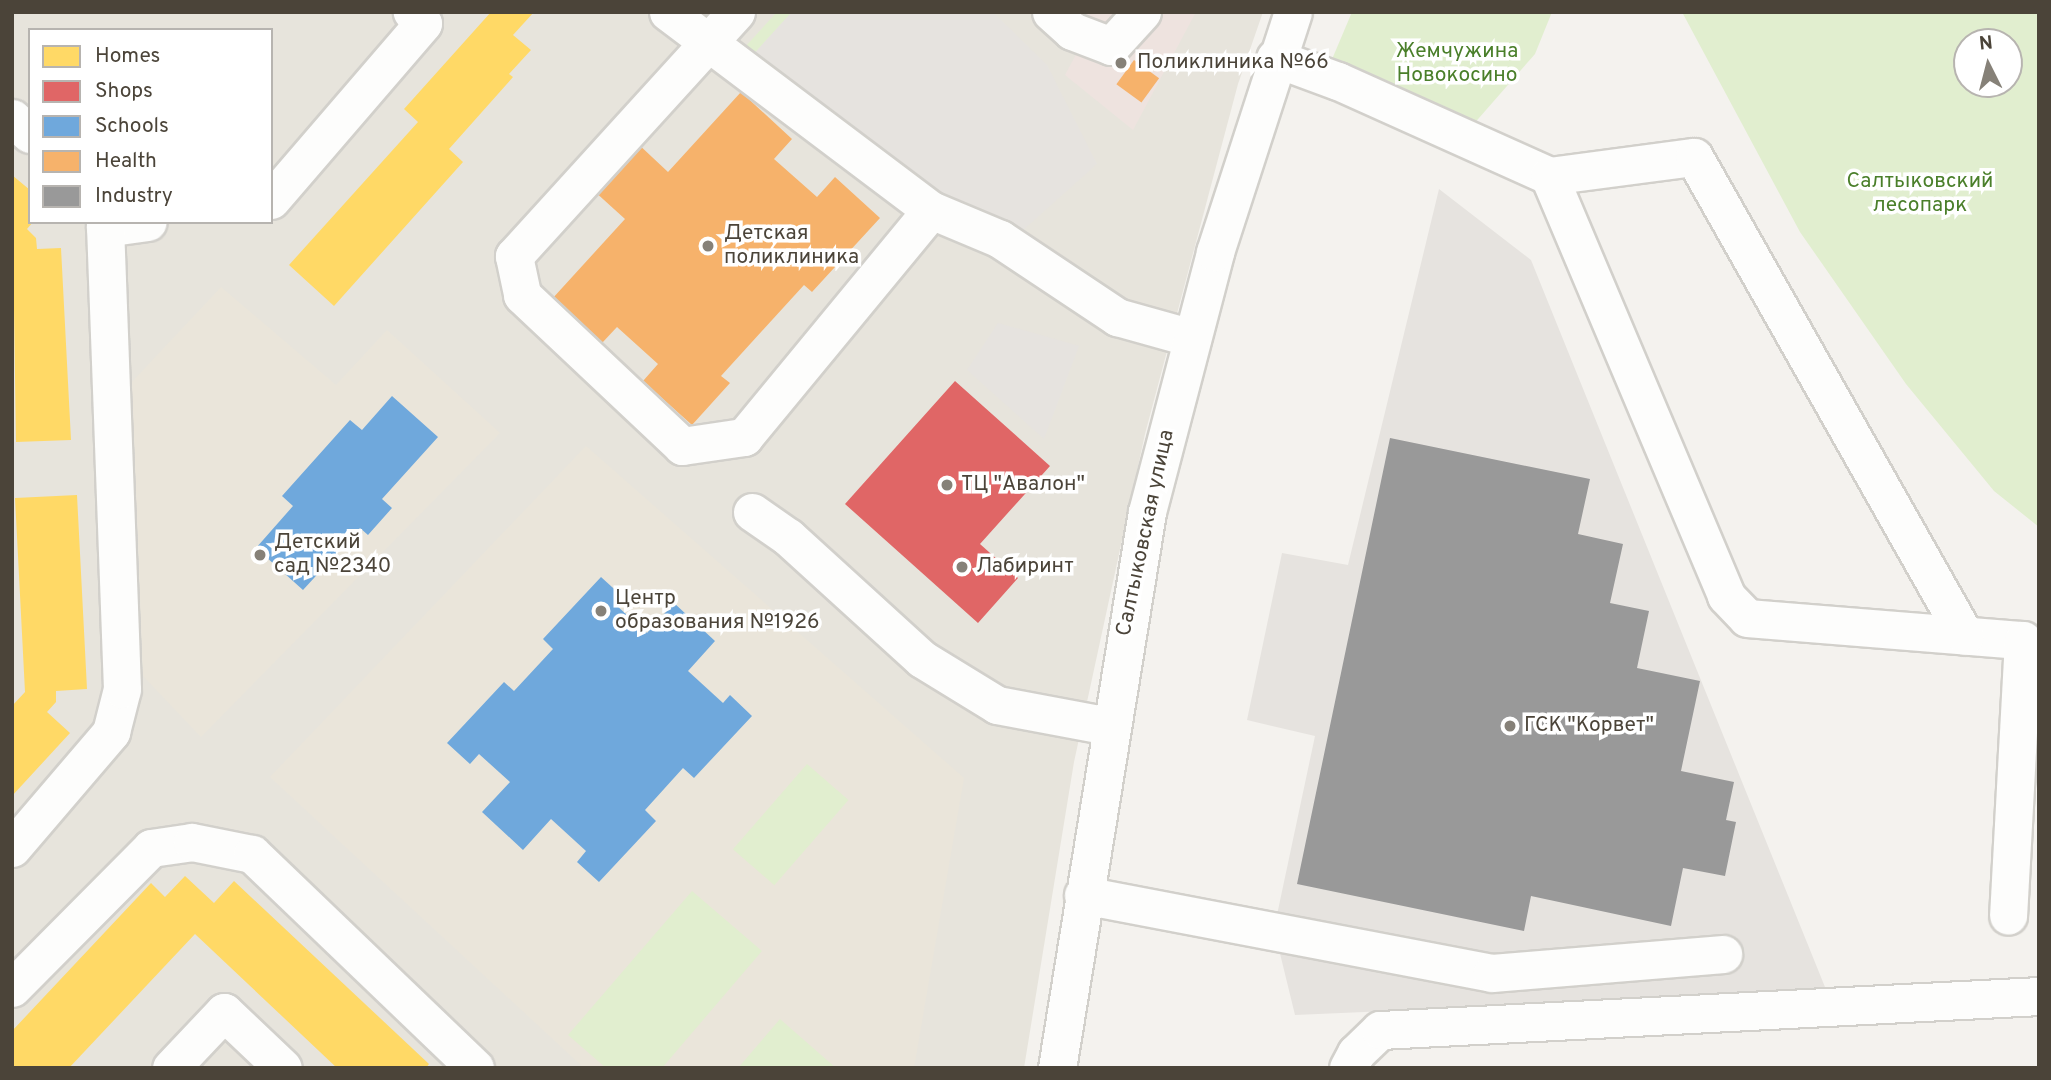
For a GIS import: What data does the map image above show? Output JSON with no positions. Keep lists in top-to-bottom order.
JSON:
{
  "streets": {
    "street": ["Салтыковская улица"]
  },
  "parks": ["Жемчужина Новокосино", "Салтыковский лесопарк"],
  "places": [
    "Поликлиника №66",
    "Детская поликлиника",
    "ТЦ \"Авалон\"",
    "Детский сад №2340",
    "Лабиринт",
    "Центр образования №1926",
    "ГСК \"Корвет\""
  ],
  "legend": [
    "Homes",
    "Shops",
    "Schools",
    "Health",
    "Industry"
  ],
  "north": "top"
}
